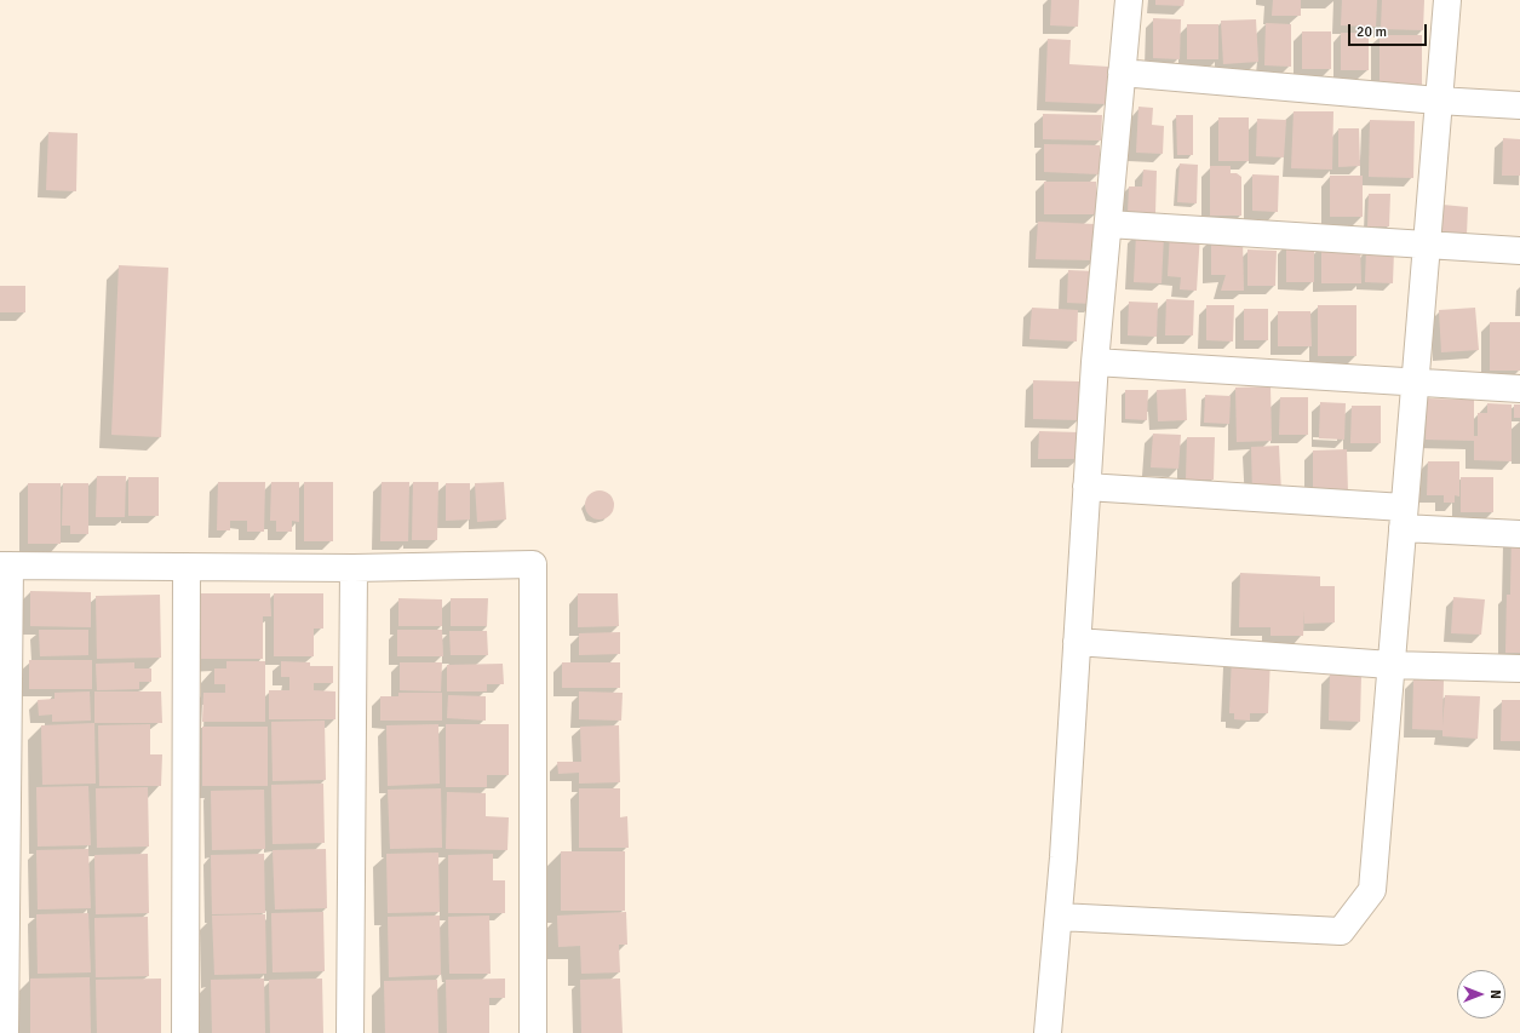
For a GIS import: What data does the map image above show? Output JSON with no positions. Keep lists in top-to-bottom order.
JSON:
{
  "scale_bar": "20 m",
  "north": "right"
}
